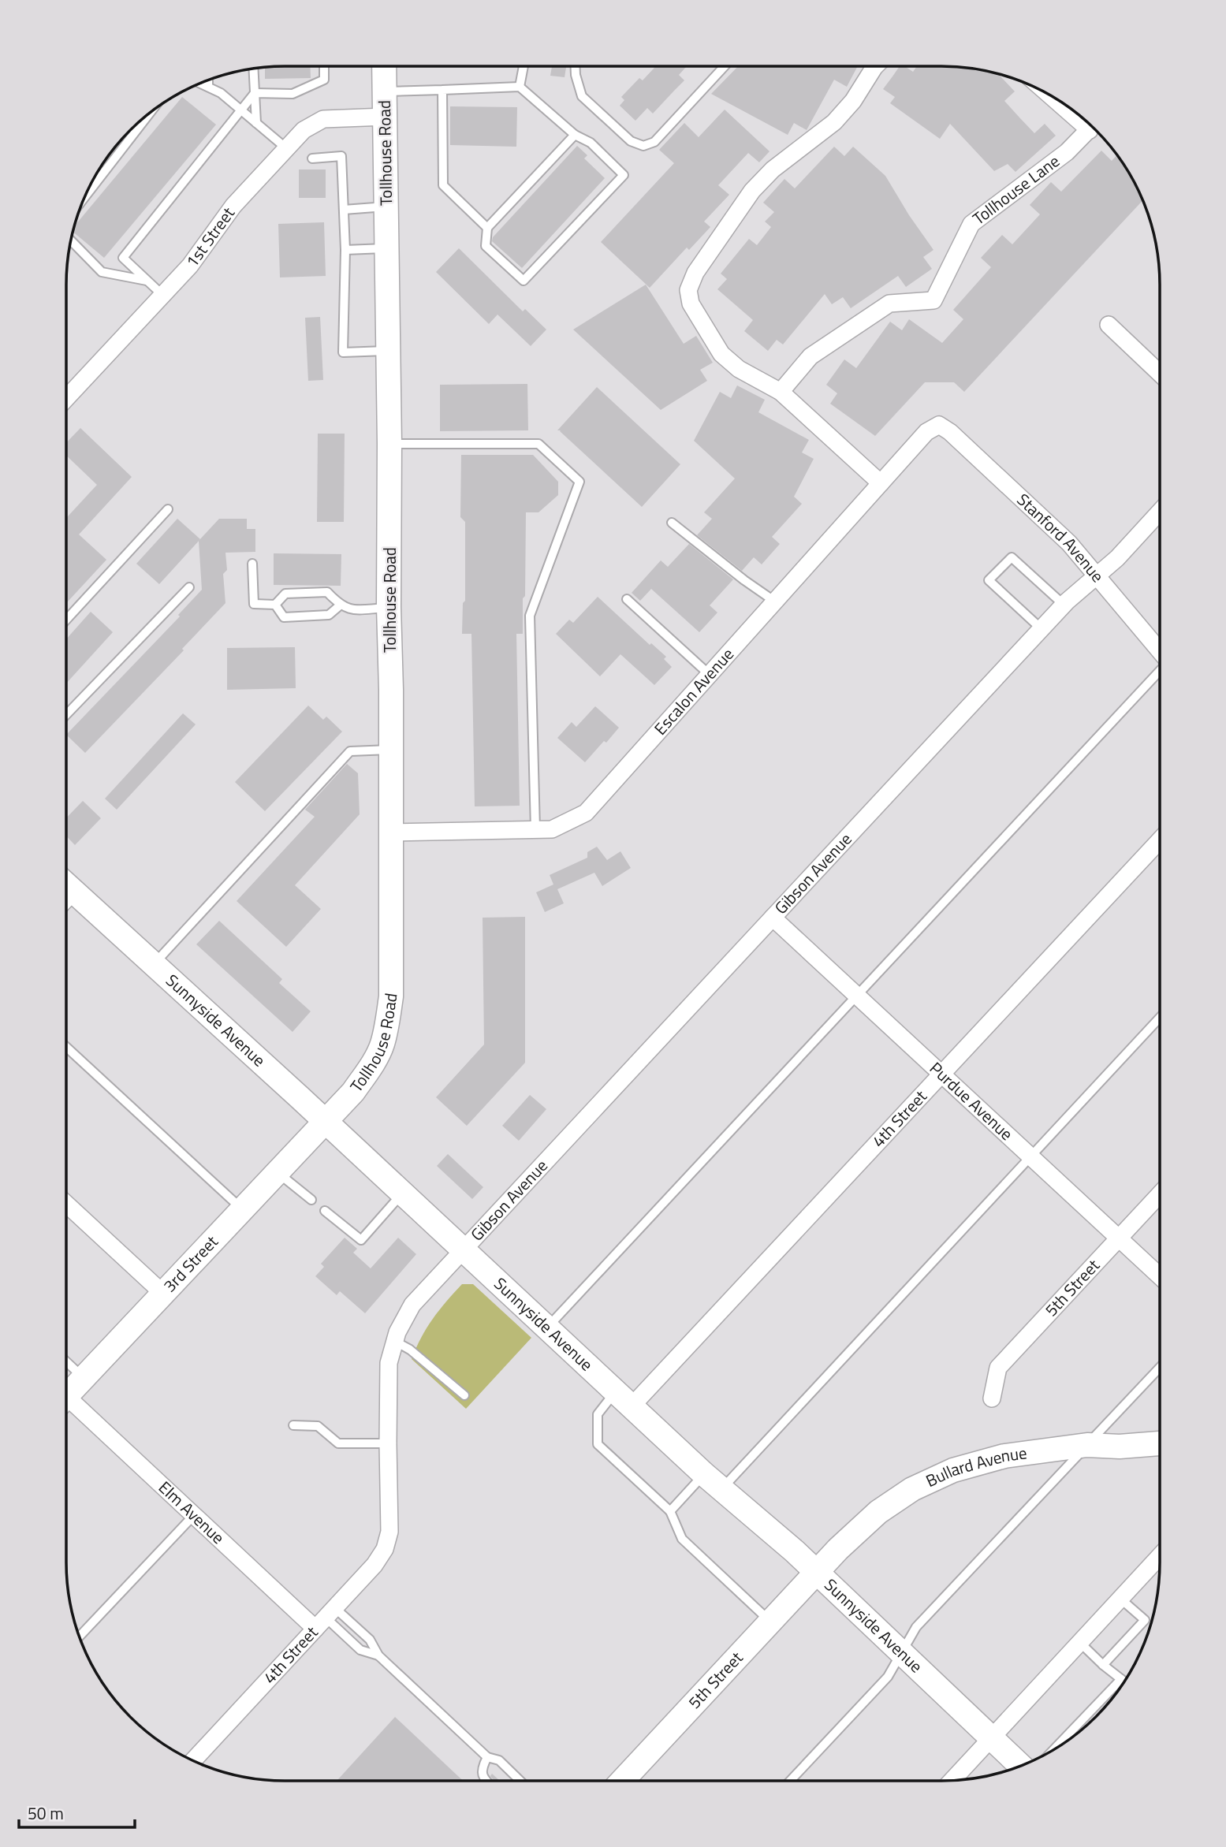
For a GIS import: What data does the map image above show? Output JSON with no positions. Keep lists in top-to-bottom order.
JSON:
{
  "streets": {
    "main road": [
      "Tollhouse Road",
      "Sunnyside Avenue",
      "3rd Street",
      "5th Street",
      "Bullard Avenue"
    ],
    "street": [
      "Tollhouse Lane",
      "1st Street",
      "Stanford Avenue",
      "Escalon Avenue",
      "Gibson Avenue",
      "Purdue Avenue",
      "4th Street",
      "Elm Avenue"
    ]
  },
  "crossings": [
    ["Tollhouse Road", "1st Street"],
    ["Tollhouse Road", "Escalon Avenue"],
    ["Tollhouse Road", "Sunnyside Avenue"],
    ["Tollhouse Road", "3rd Street"],
    ["Stanford Avenue", "Escalon Avenue"],
    ["Stanford Avenue", "Gibson Avenue"],
    ["Gibson Avenue", "Sunnyside Avenue"],
    ["Gibson Avenue", "Purdue Avenue"],
    ["Sunnyside Avenue", "4th Street"],
    ["Sunnyside Avenue", "3rd Street"],
    ["Sunnyside Avenue", "5th Street"],
    ["Sunnyside Avenue", "Bullard Avenue"],
    ["Purdue Avenue", "4th Street"],
    ["Purdue Avenue", "5th Street"],
    ["4th Street", "Elm Avenue"],
    ["5th Street", "Bullard Avenue"]
  ],
  "scale_bar": "50 m"
}
